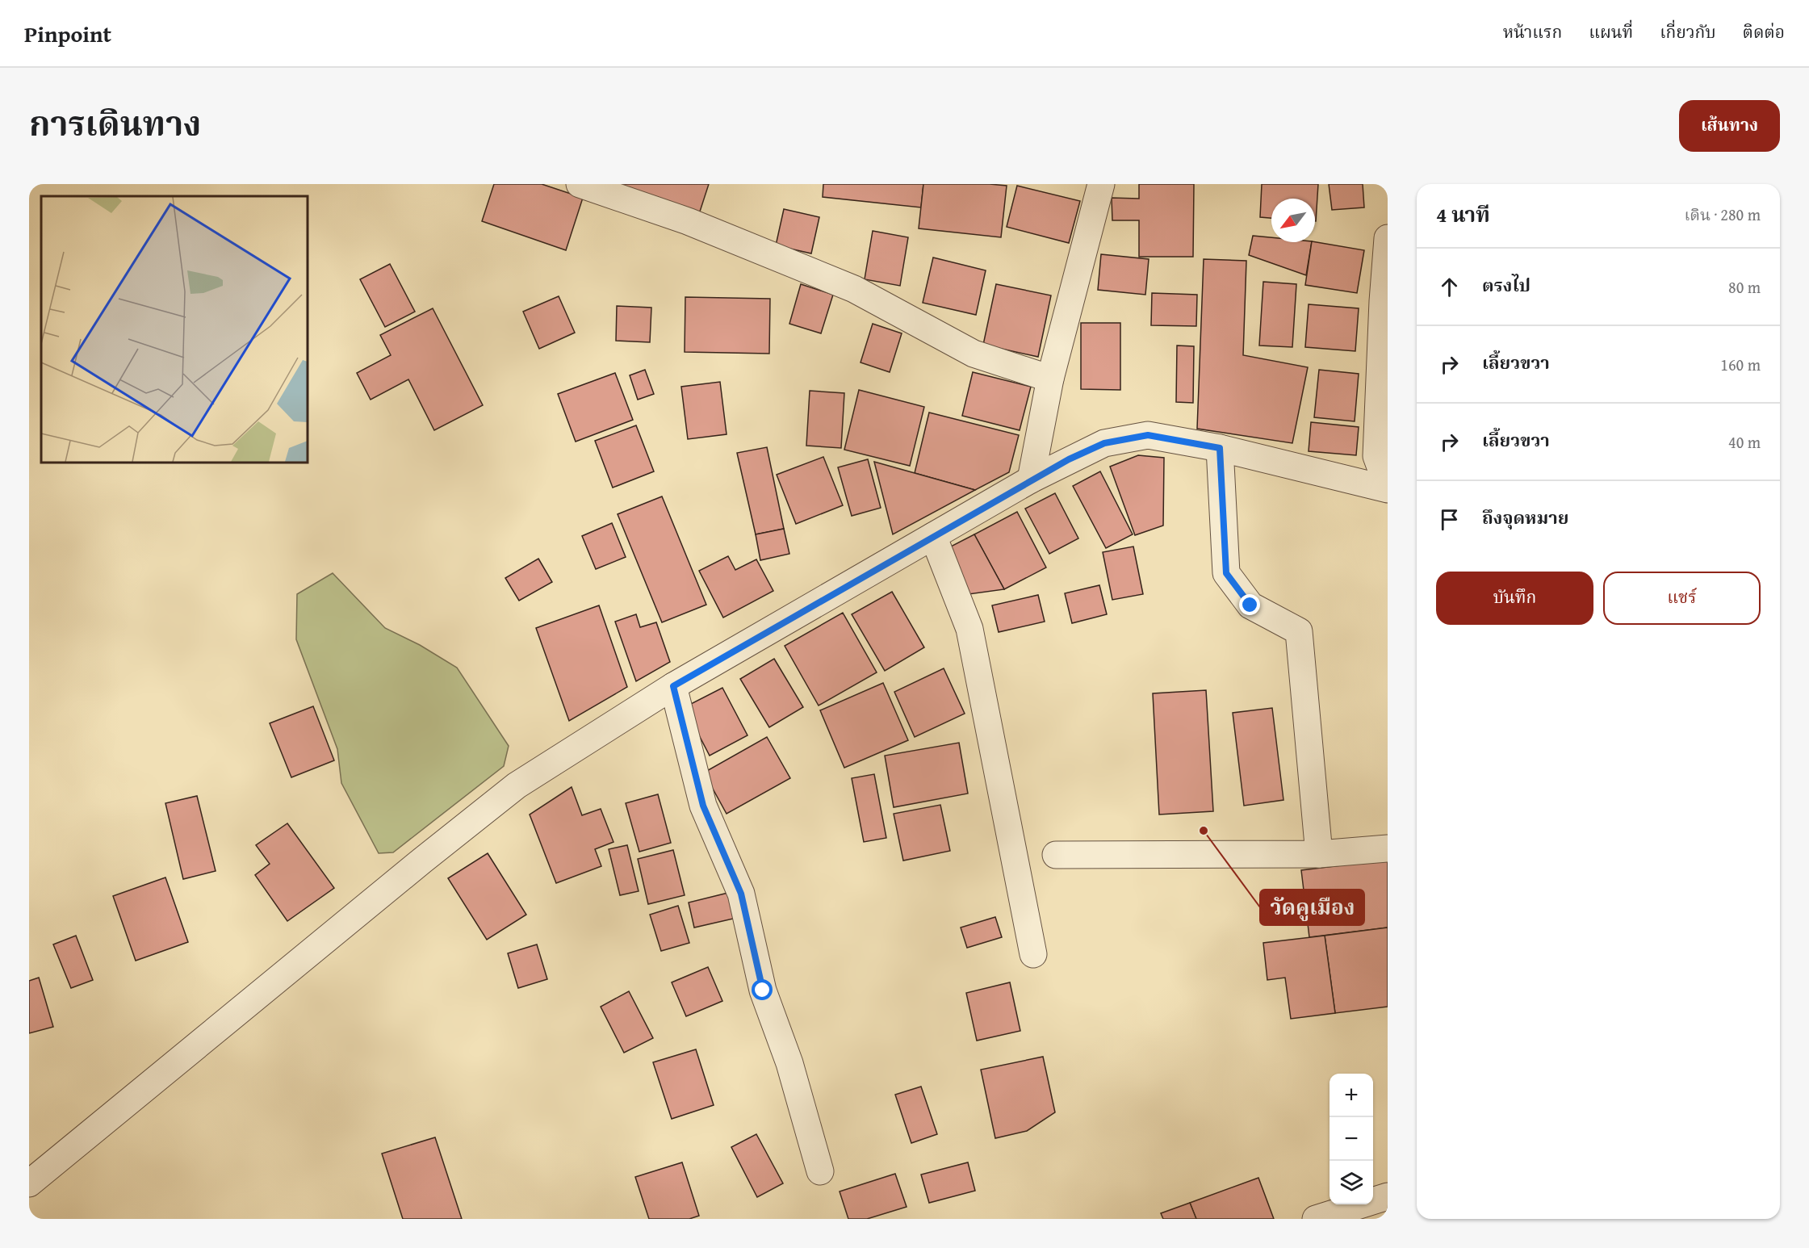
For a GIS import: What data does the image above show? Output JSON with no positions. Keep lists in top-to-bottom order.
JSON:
{
  "places": ["วัดคูเมือง"],
  "north": "bottom left",
  "page": {
    "header": "Pinpoint",
    "nav": [
      "หน้าแรก",
      "แผนที่",
      "เกี่ยวกับ",
      "ติดต่อ"
    ],
    "title": "การเดินทาง",
    "buttons": [
      "เส้นทาง",
      ["บันทึก", "แชร์"]
    ],
    "heading": ["4 นาที", "เดิน · 280 m"],
    "list": [
      ["ตรงไป", "80 m"],
      ["เลี้ยวขวา", "160 m"],
      ["เลี้ยวขวา", "40 m"],
      "ถึงจุดหมาย"
    ],
    "map_buttons": ["+", "−"]
  }
}
